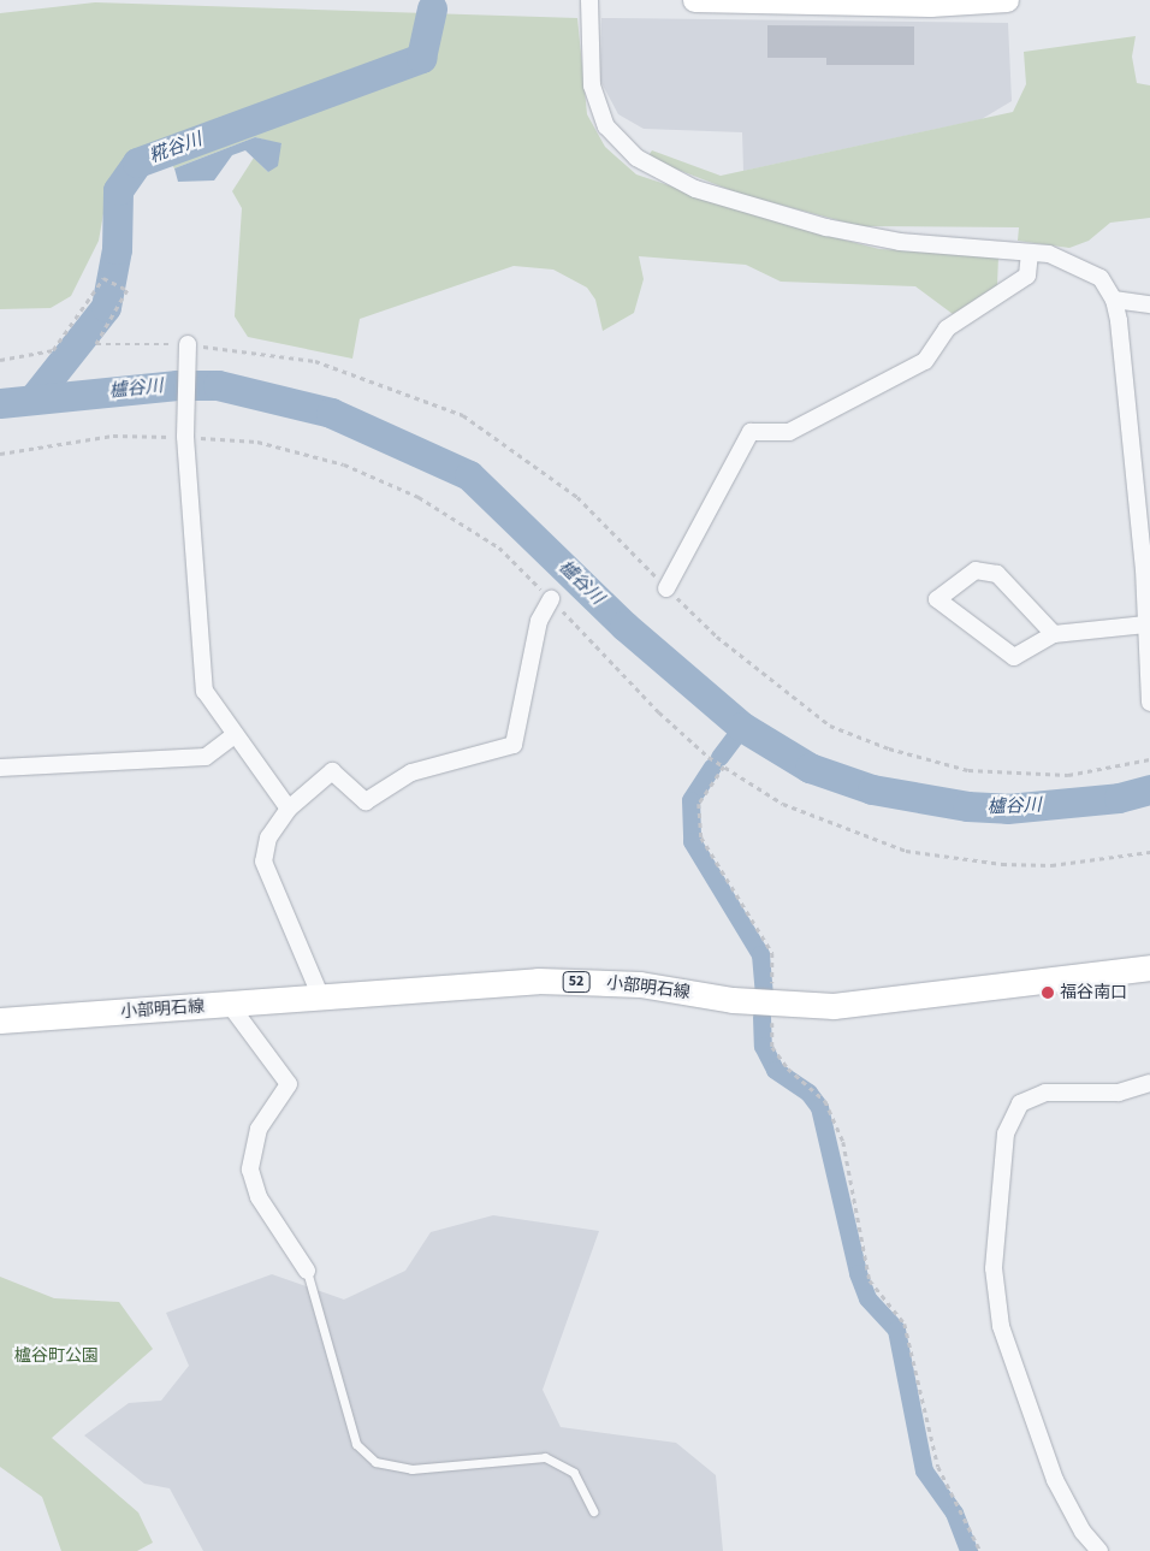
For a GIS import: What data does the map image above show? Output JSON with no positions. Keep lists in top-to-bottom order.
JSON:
{
  "streets": {
    "main road": ["52", "小部明石線"]
  },
  "water": ["糀谷川", "櫨谷川"],
  "parks": ["櫨谷町公園"],
  "places": ["福谷南口"]
}
